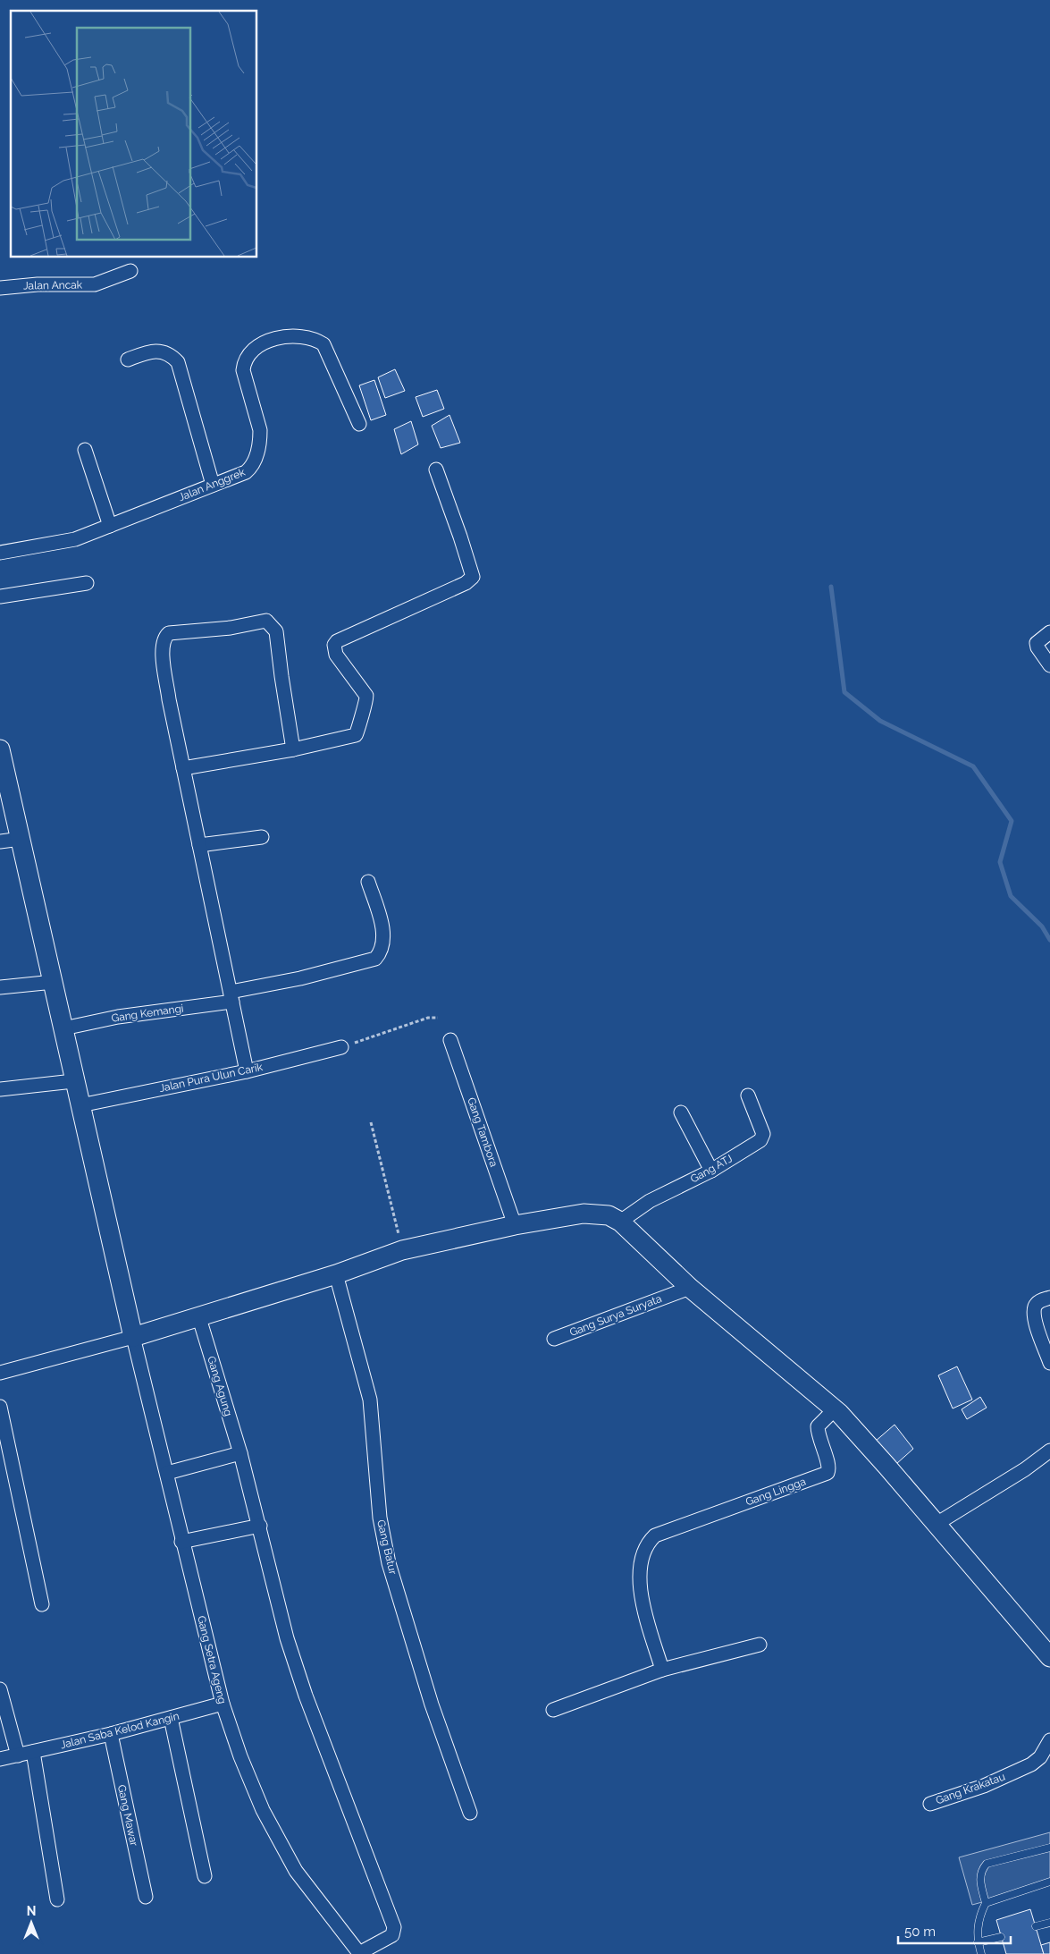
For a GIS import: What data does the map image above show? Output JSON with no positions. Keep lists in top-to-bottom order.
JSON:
{
  "streets": {
    "street": [
      "Jalan Ancak",
      "Jalan Anggrek",
      "Gang Kemangi",
      "Jalan Pura Ulun Carik",
      "Gang Tambora",
      "Gang ATJ",
      "Gang Surya Suryata",
      "Gang Agung",
      "Gang Lingga",
      "Gang Batur",
      "Gang Setra Ageng",
      "Jalan Saba Kelod Kangin",
      "Gang Krakatau",
      "Gang Mawar"
    ]
  },
  "crossings": [
    ["Gang Agung", "Gang Setra Ageng"],
    ["Gang Setra Ageng", "Jalan Saba Kelod Kangin"],
    ["Jalan Saba Kelod Kangin", "Gang Mawar"]
  ],
  "scale_bar": "50 m",
  "north": "top"
}
